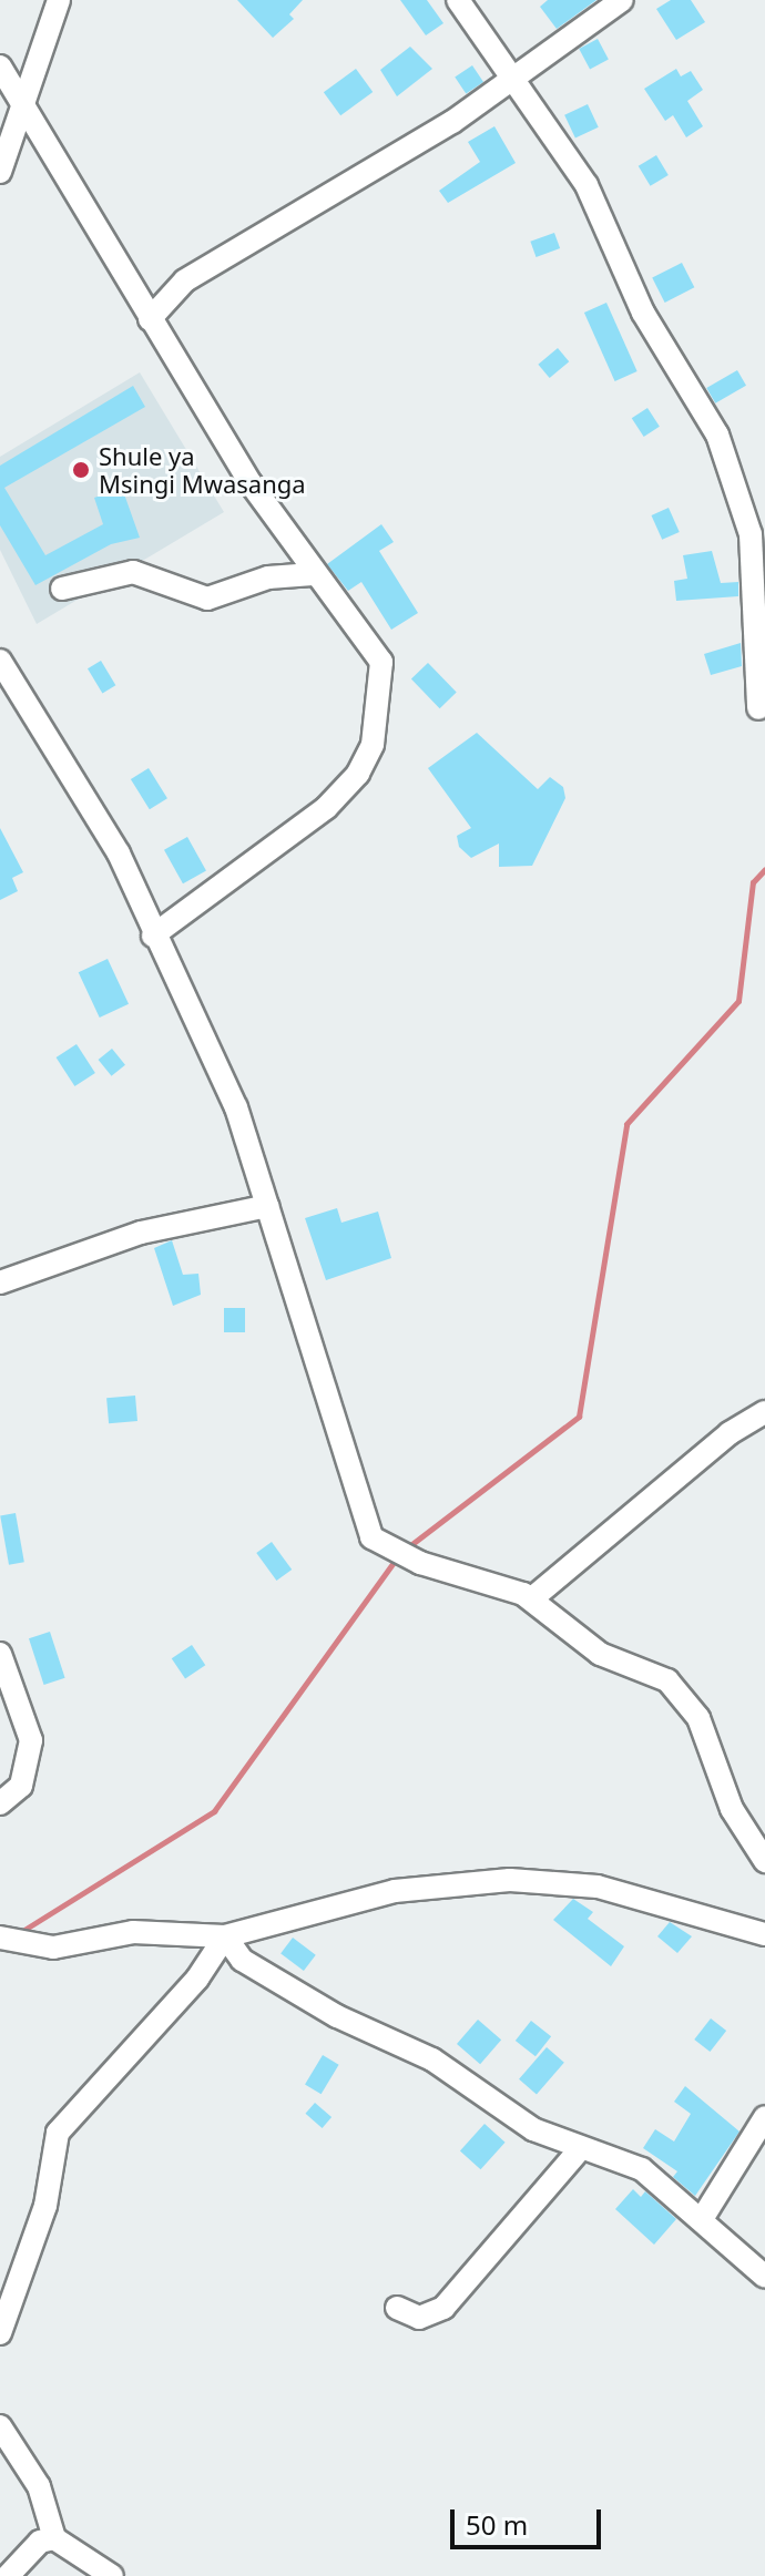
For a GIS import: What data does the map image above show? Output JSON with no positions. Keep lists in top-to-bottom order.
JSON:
{
  "places": ["Shule ya Msingi Mwasanga"],
  "scale_bar": "50 m"
}
